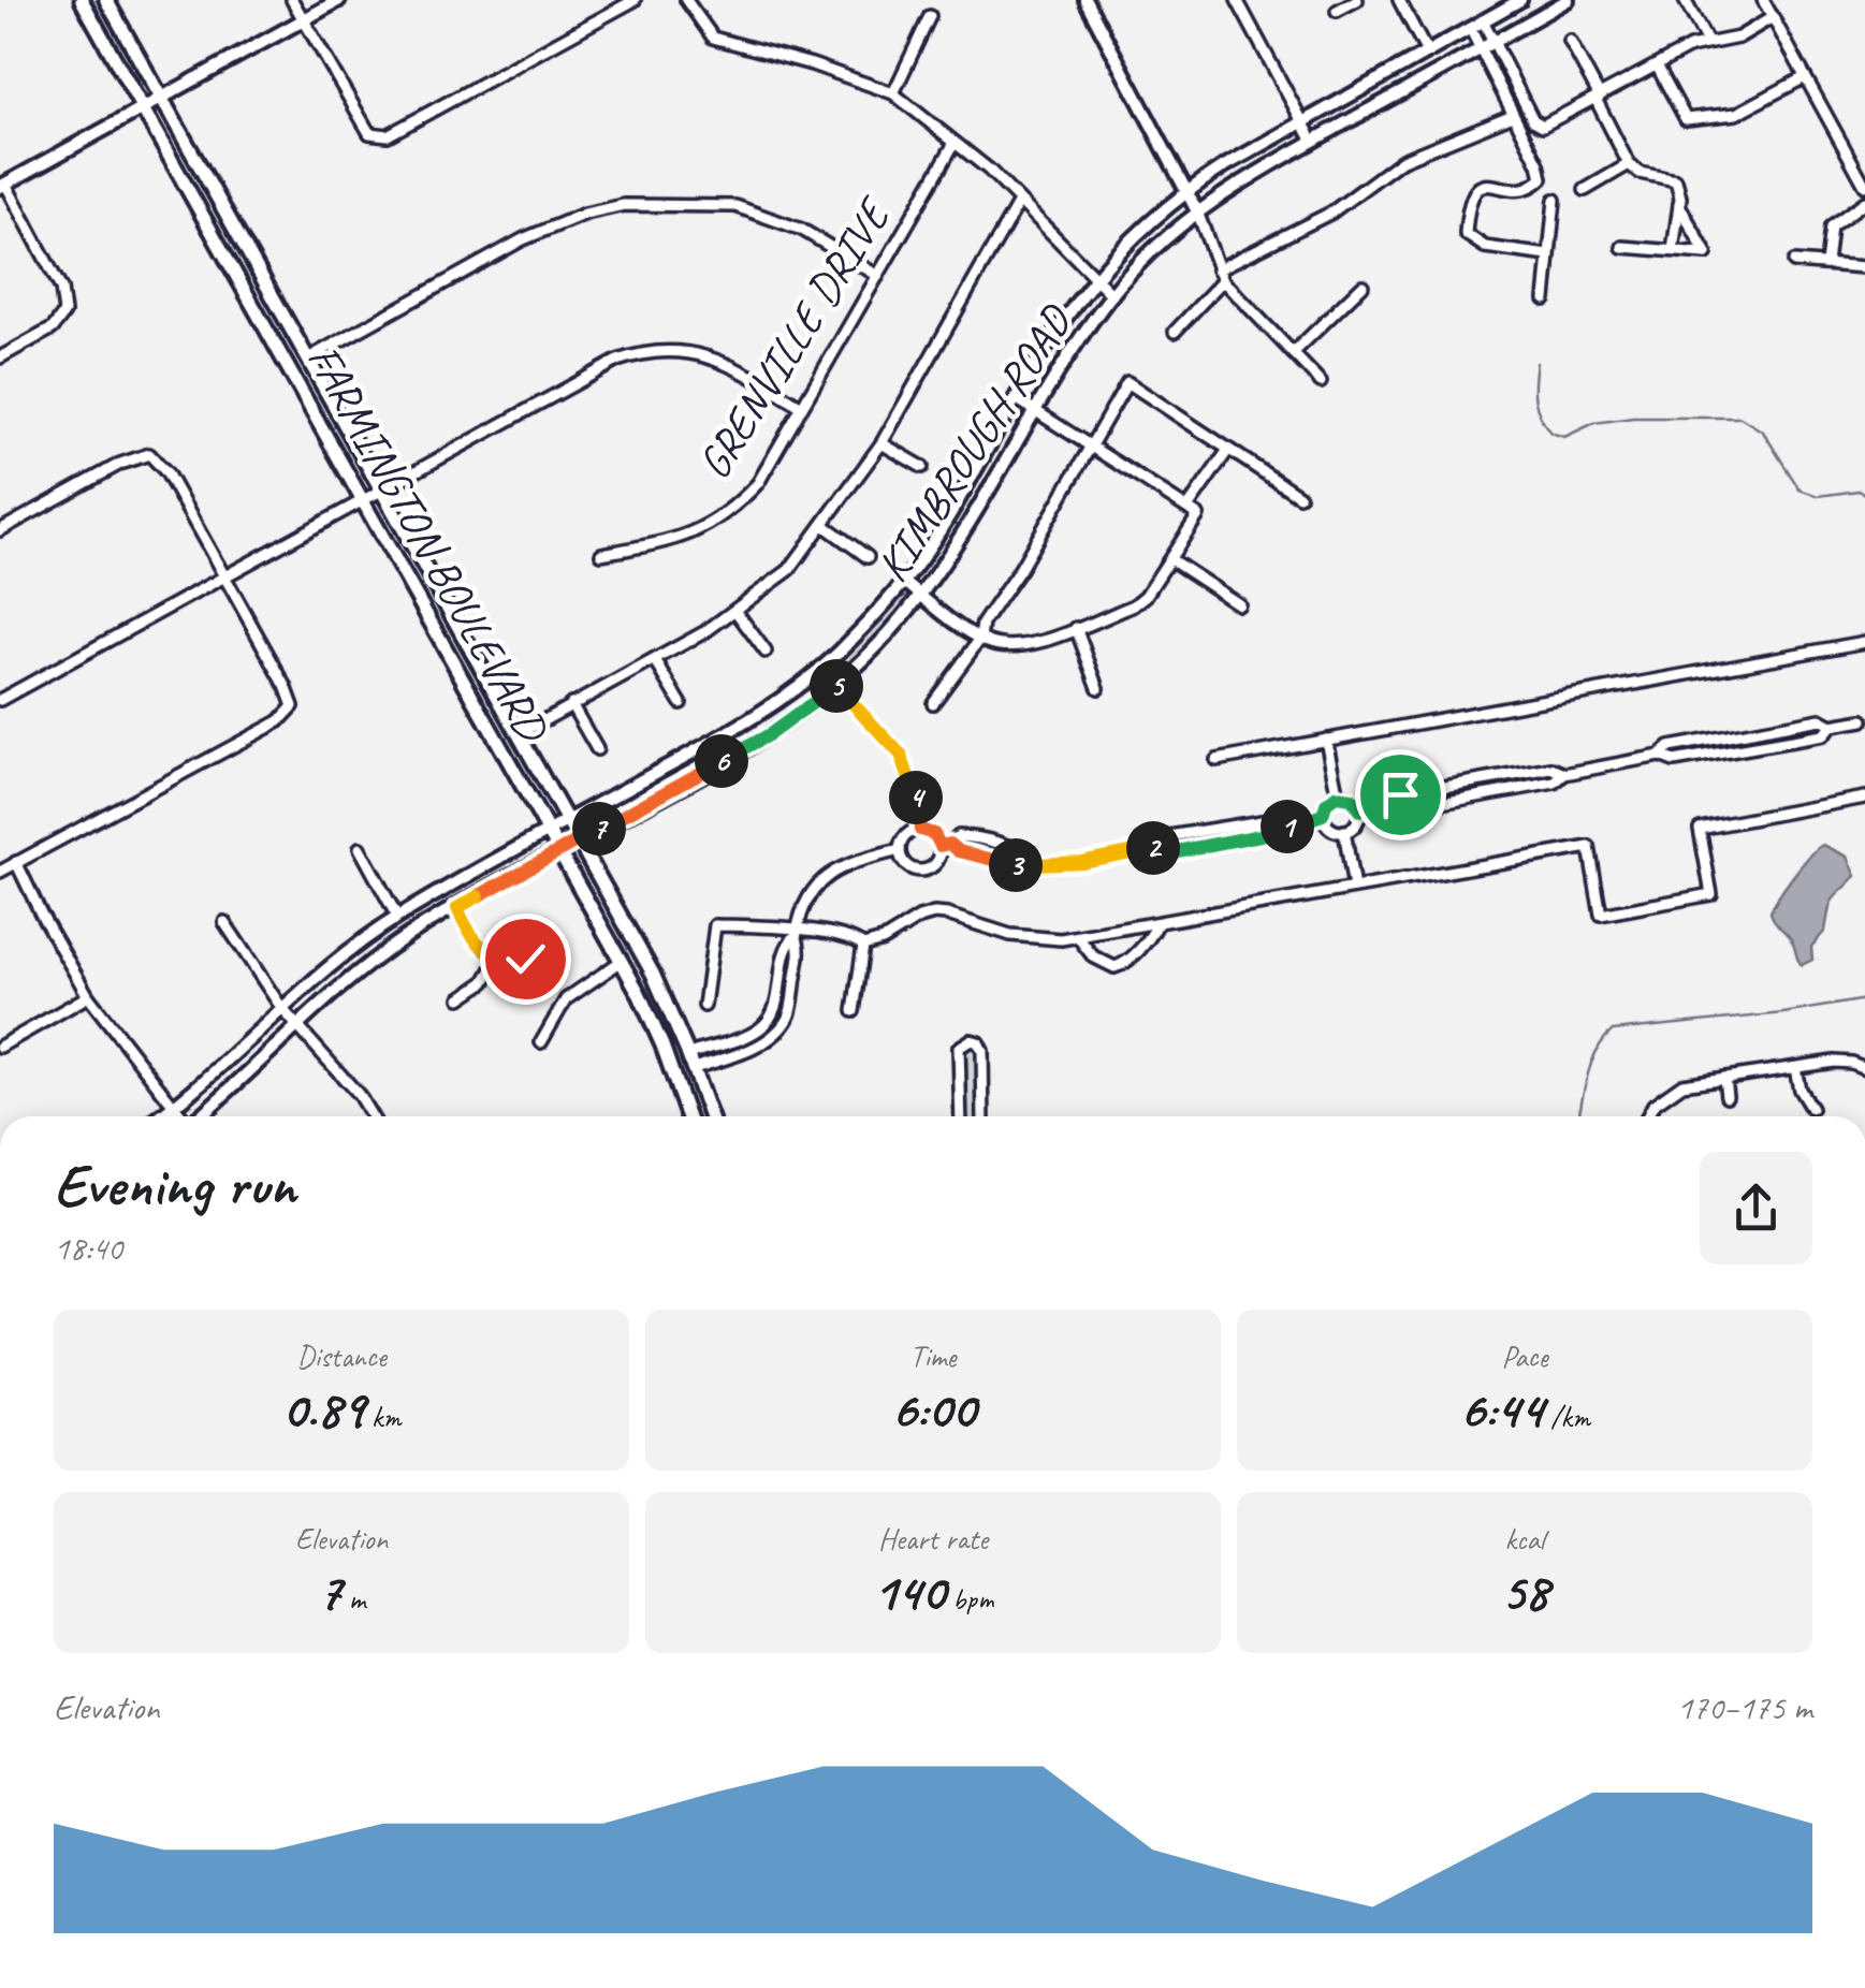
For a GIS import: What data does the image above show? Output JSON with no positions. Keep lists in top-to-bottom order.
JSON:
{
  "streets": {
    "main road": ["FARMINGTON BOULEVARD"],
    "street": ["GRENVILLE DRIVE", "KIMBROUGH ROAD"]
  },
  "crossings": [
    ["KIMBROUGH ROAD", "FARMINGTON BOULEVARD"]
  ],
  "page": {
    "pins": [
      "5",
      "6",
      "4",
      "1",
      "7",
      "2",
      "3"
    ],
    "heading": ["Evening run", "18:40"],
    "stats": [
      ["Distance", "0.89 km"],
      ["Time", "6:00"],
      ["Pace", "6:44 /km"],
      ["Elevation", "7 m"],
      ["Heart rate", "140 bpm"],
      ["kcal", "58"]
    ],
    "chart": ["Elevation", "170–175 m"]
  }
}
